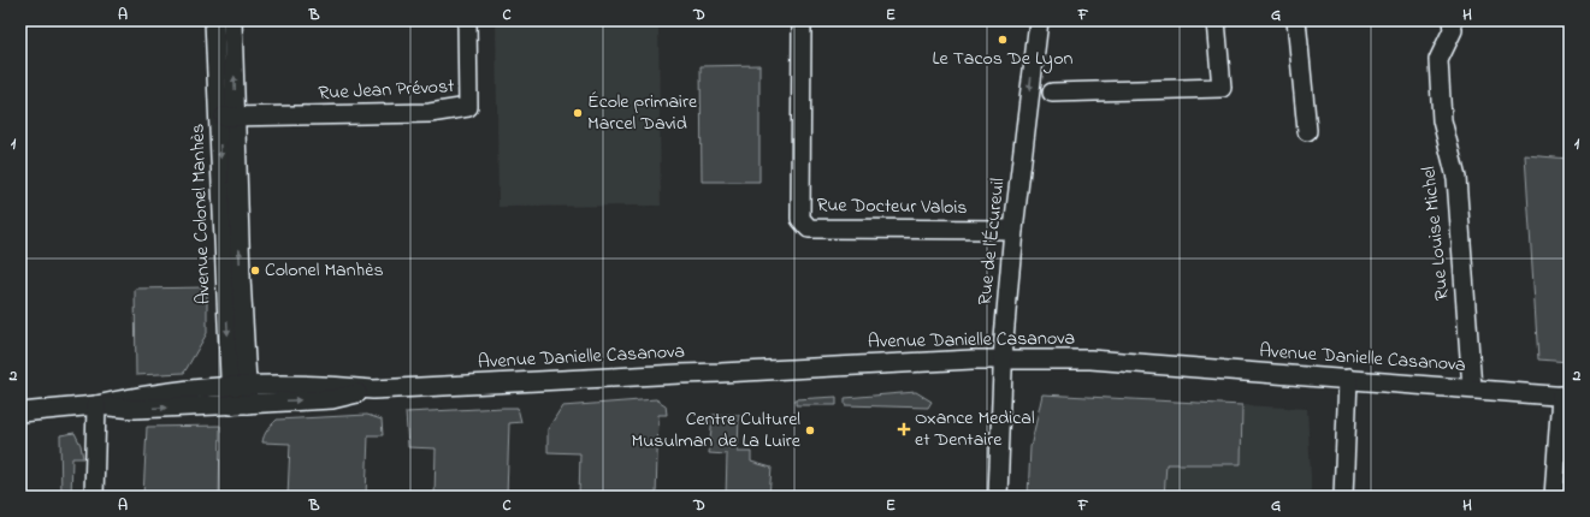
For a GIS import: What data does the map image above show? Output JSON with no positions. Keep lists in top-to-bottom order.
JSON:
{
  "streets": {
    "street": [
      "Rue Jean Prévost",
      "Rue Docteur Valois",
      "Avenue Colonel Manhès",
      "Rue Louise Michel",
      "Rue de l'Écureuil",
      "Avenue Danielle Casanova"
    ]
  },
  "crossings": [
    ["Rue Jean Prévost", "Avenue Colonel Manhès"],
    ["Rue Docteur Valois", "Rue de l'Écureuil"],
    ["Avenue Colonel Manhès", "Avenue Danielle Casanova"],
    ["Rue Louise Michel", "Avenue Danielle Casanova"],
    ["Rue de l'Écureuil", "Avenue Danielle Casanova"]
  ],
  "one_way": ["Rue de l'Écureuil"],
  "places": {
    "other": [
      "Le Tacos De Lyon",
      "École primaire Marcel David",
      "Colonel Manhès",
      "Centre Culturel Musulman de La Luire"
    ],
    "health": ["Oxance Medical et Dentaire"]
  },
  "grid": {
    "columns": [
      "A",
      "B",
      "C",
      "D",
      "E",
      "F",
      "G",
      "H"
    ],
    "rows": ["1", "2"]
  }
}
